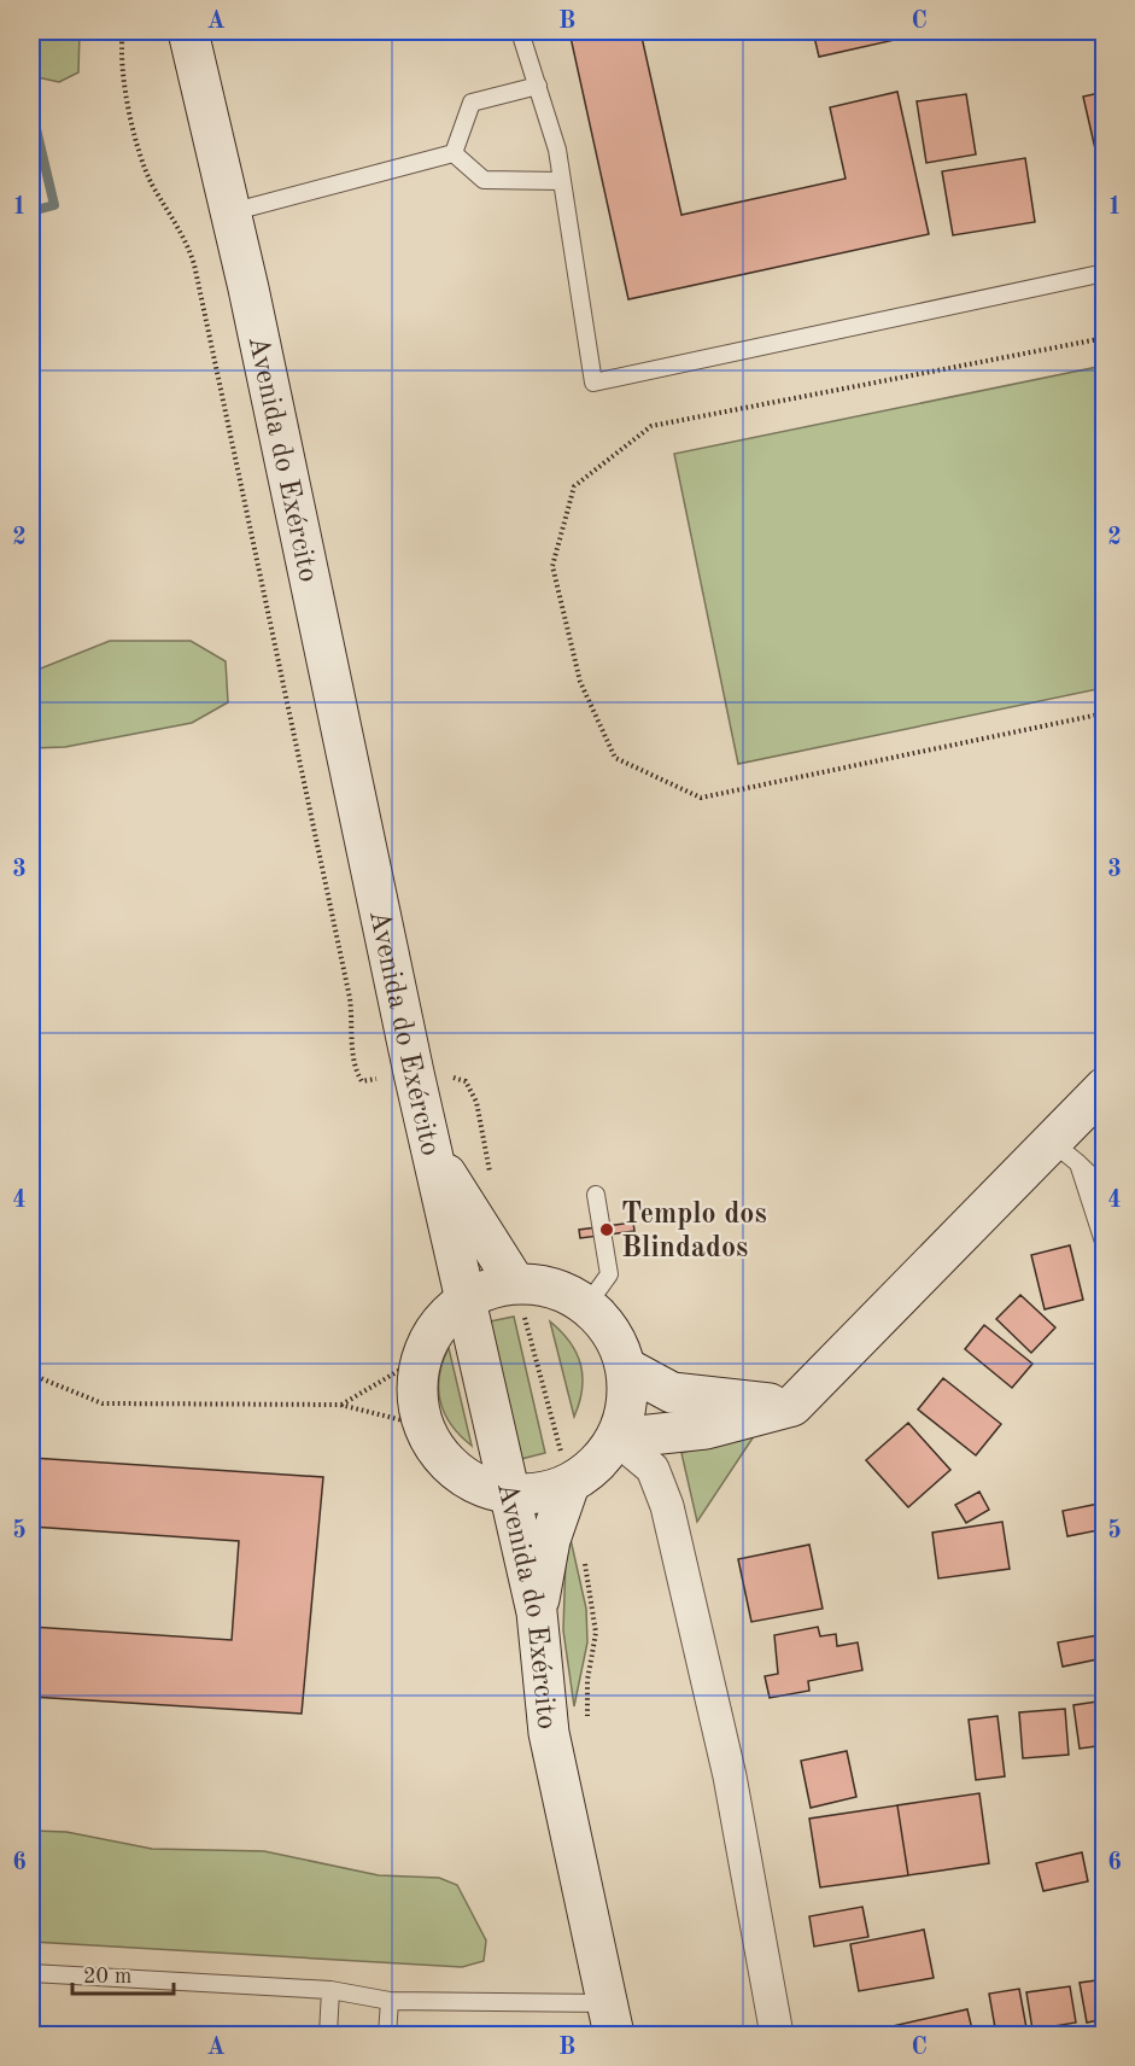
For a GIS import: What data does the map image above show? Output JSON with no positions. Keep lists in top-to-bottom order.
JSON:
{
  "streets": {
    "street": ["Avenida do Exército"]
  },
  "places": ["Templo dos Blindados"],
  "scale_bar": "20 m",
  "grid": {
    "columns": ["A", "B", "C"],
    "rows": [
      "1",
      "2",
      "3",
      "4",
      "5",
      "6"
    ]
  }
}
